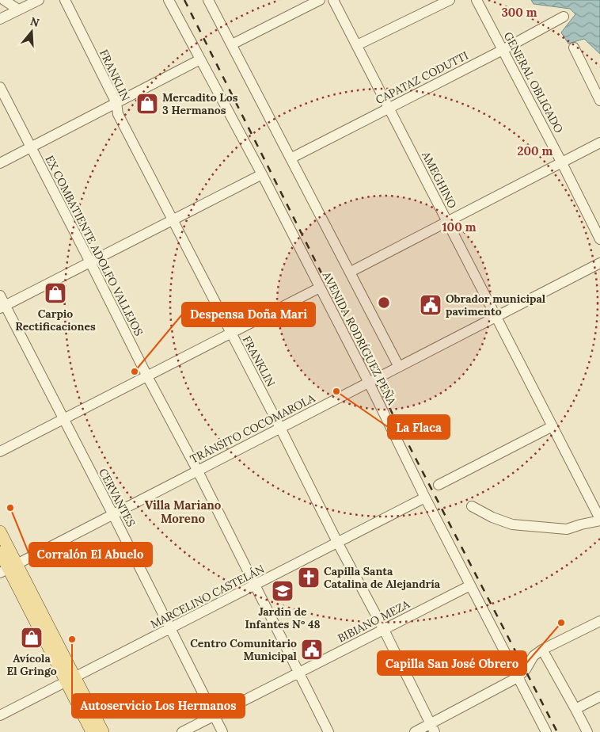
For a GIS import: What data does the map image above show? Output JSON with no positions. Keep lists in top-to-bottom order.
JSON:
{
  "streets": {
    "street": [
      "FRANKLIN",
      "CAPATAZ CODUTTI",
      "GENERAL OBLIGADO",
      "AMEGHINO",
      "EX COMBATIENTE ADOLFO VALLEJOS",
      "AVENIDA RODRÍGUEZ PEÑA",
      "TRÁNSITO COCOMAROLA",
      "CERVANTES",
      "MARCELINO CASTELÁN",
      "BIBIANO MEZA"
    ]
  },
  "crossings": [
    ["FRANKLIN", "TRÁNSITO COCOMAROLA"],
    ["FRANKLIN", "MARCELINO CASTELÁN"],
    ["FRANKLIN", "BIBIANO MEZA"],
    ["CAPATAZ CODUTTI", "GENERAL OBLIGADO"],
    ["CAPATAZ CODUTTI", "AMEGHINO"],
    ["CAPATAZ CODUTTI", "AVENIDA RODRÍGUEZ PEÑA"],
    ["AMEGHINO", "TRÁNSITO COCOMAROLA"],
    ["EX COMBATIENTE ADOLFO VALLEJOS", "TRÁNSITO COCOMAROLA"],
    ["EX COMBATIENTE ADOLFO VALLEJOS", "MARCELINO CASTELÁN"],
    ["EX COMBATIENTE ADOLFO VALLEJOS", "BIBIANO MEZA"],
    ["AVENIDA RODRÍGUEZ PEÑA", "TRÁNSITO COCOMAROLA"],
    ["AVENIDA RODRÍGUEZ PEÑA", "MARCELINO CASTELÁN"],
    ["AVENIDA RODRÍGUEZ PEÑA", "BIBIANO MEZA"],
    ["TRÁNSITO COCOMAROLA", "CERVANTES"],
    ["CERVANTES", "MARCELINO CASTELÁN"],
    ["CERVANTES", "BIBIANO MEZA"]
  ],
  "districts": ["Villa Mariano Moreno"],
  "places": {
    "shop": ["Mercadito Los 3 Hermanos", "Carpio Rectificaciones", "Avícola El Gringo"],
    "public building": ["Obrador municipal pavimento", "Centro Comunitario Municipal"],
    "other": [
      "Despensa Doña Mari",
      "La Flaca",
      "Corralón El Abuelo",
      "Capilla San José Obrero",
      "Autoservicio Los Hermanos"
    ],
    "church": ["Capilla Santa Catalina de Alejandría"],
    "school or university": ["Jardín de Infantes N° 48"]
  },
  "north": "top",
  "rings": ["300 m", "200 m", "100 m"]
}
